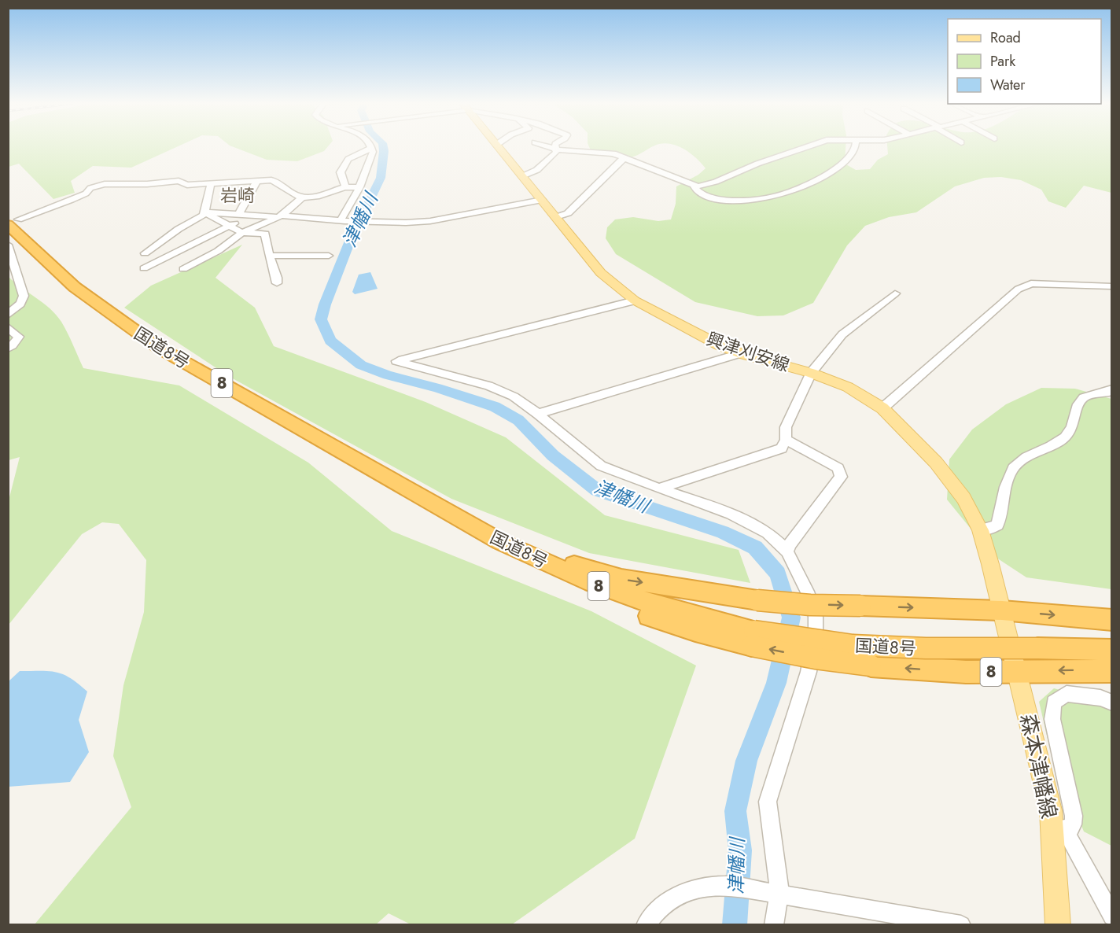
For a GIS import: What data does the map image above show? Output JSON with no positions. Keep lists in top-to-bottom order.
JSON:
{
  "streets": {
    "highway": ["国道8号", "8"],
    "main road": ["興津刈安線", "森本津幡線"]
  },
  "crossings": [
    ["国道8号", "8"],
    ["興津刈安線", "8"],
    ["興津刈安線", "森本津幡線"],
    ["8", "森本津幡線"]
  ],
  "districts": ["岩崎"],
  "water": ["津幡川"],
  "legend": ["Road", "Park", "Water"]
}
